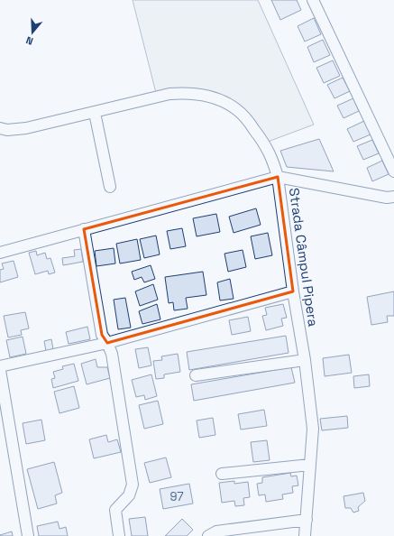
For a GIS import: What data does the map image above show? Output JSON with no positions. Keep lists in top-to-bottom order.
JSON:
{
  "streets": {
    "street": ["Strada Câmpul Pipera"]
  },
  "house_numbers": ["97"],
  "north": "bottom"
}
